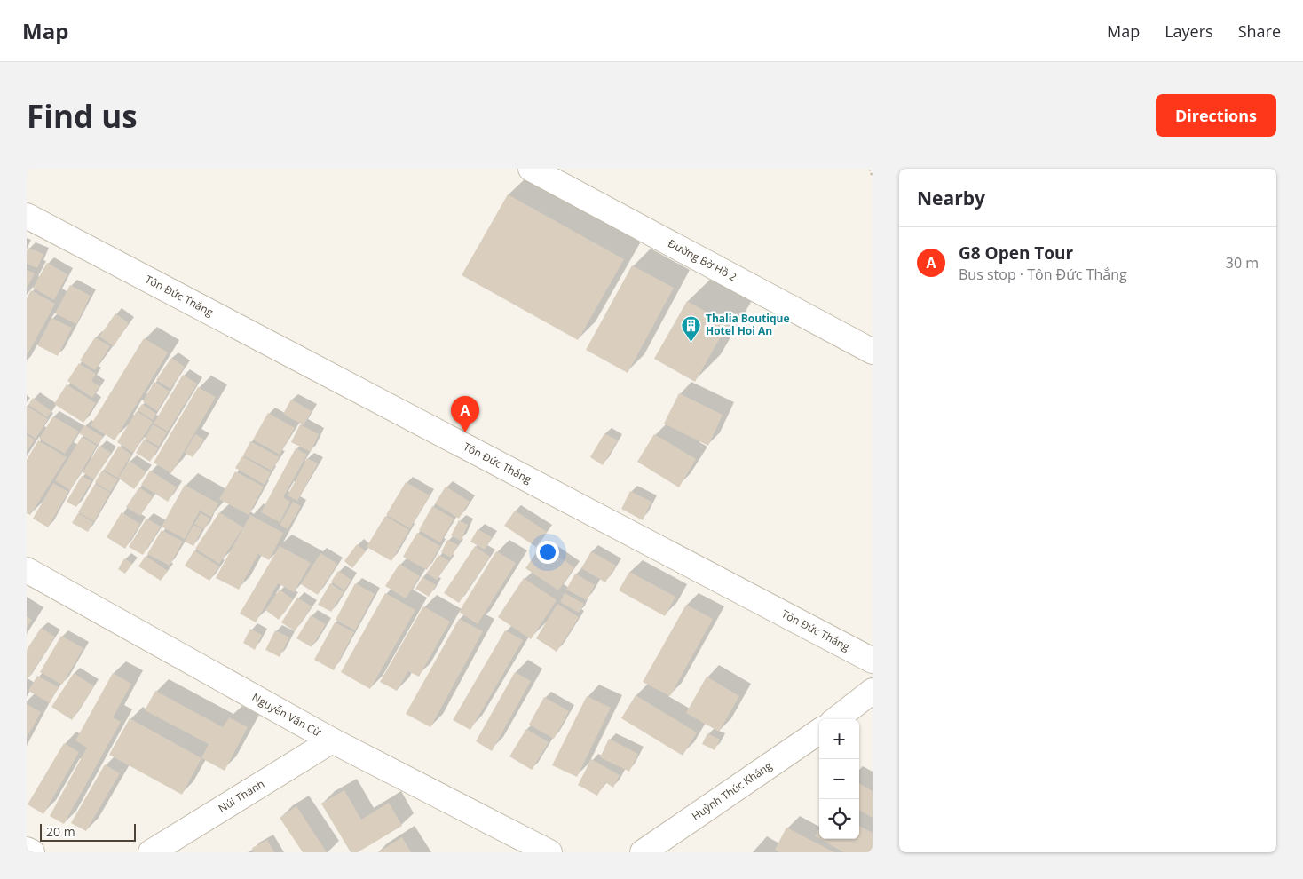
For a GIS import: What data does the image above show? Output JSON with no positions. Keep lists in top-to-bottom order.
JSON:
{
  "streets": {
    "street": [
      "Đường Bờ Hồ 2",
      "Tôn Đức Thắng",
      "Nguyễn Văn Cừ",
      "Huỳnh Thúc Kháng",
      "Núi Thành"
    ]
  },
  "crossings": [
    ["Nguyễn Văn Cừ", "Núi Thành"]
  ],
  "places": {
    "building": ["Thalia Boutique Hotel Hoi An"]
  },
  "scale_bar": "20 m",
  "page": {
    "header": "Map",
    "nav": ["Map", "Layers", "Share"],
    "buttons": "Directions",
    "title": "Find us",
    "heading": "Nearby",
    "list": [
      {
        "mark": "A",
        "name": "G8 Open Tour",
        "note": "Bus stop · Tôn Đức Thắng",
        "value": "30 m"
      }
    ],
    "pins": "A",
    "map_buttons": ["+", "−"],
    "scale": "20 m"
  }
}
